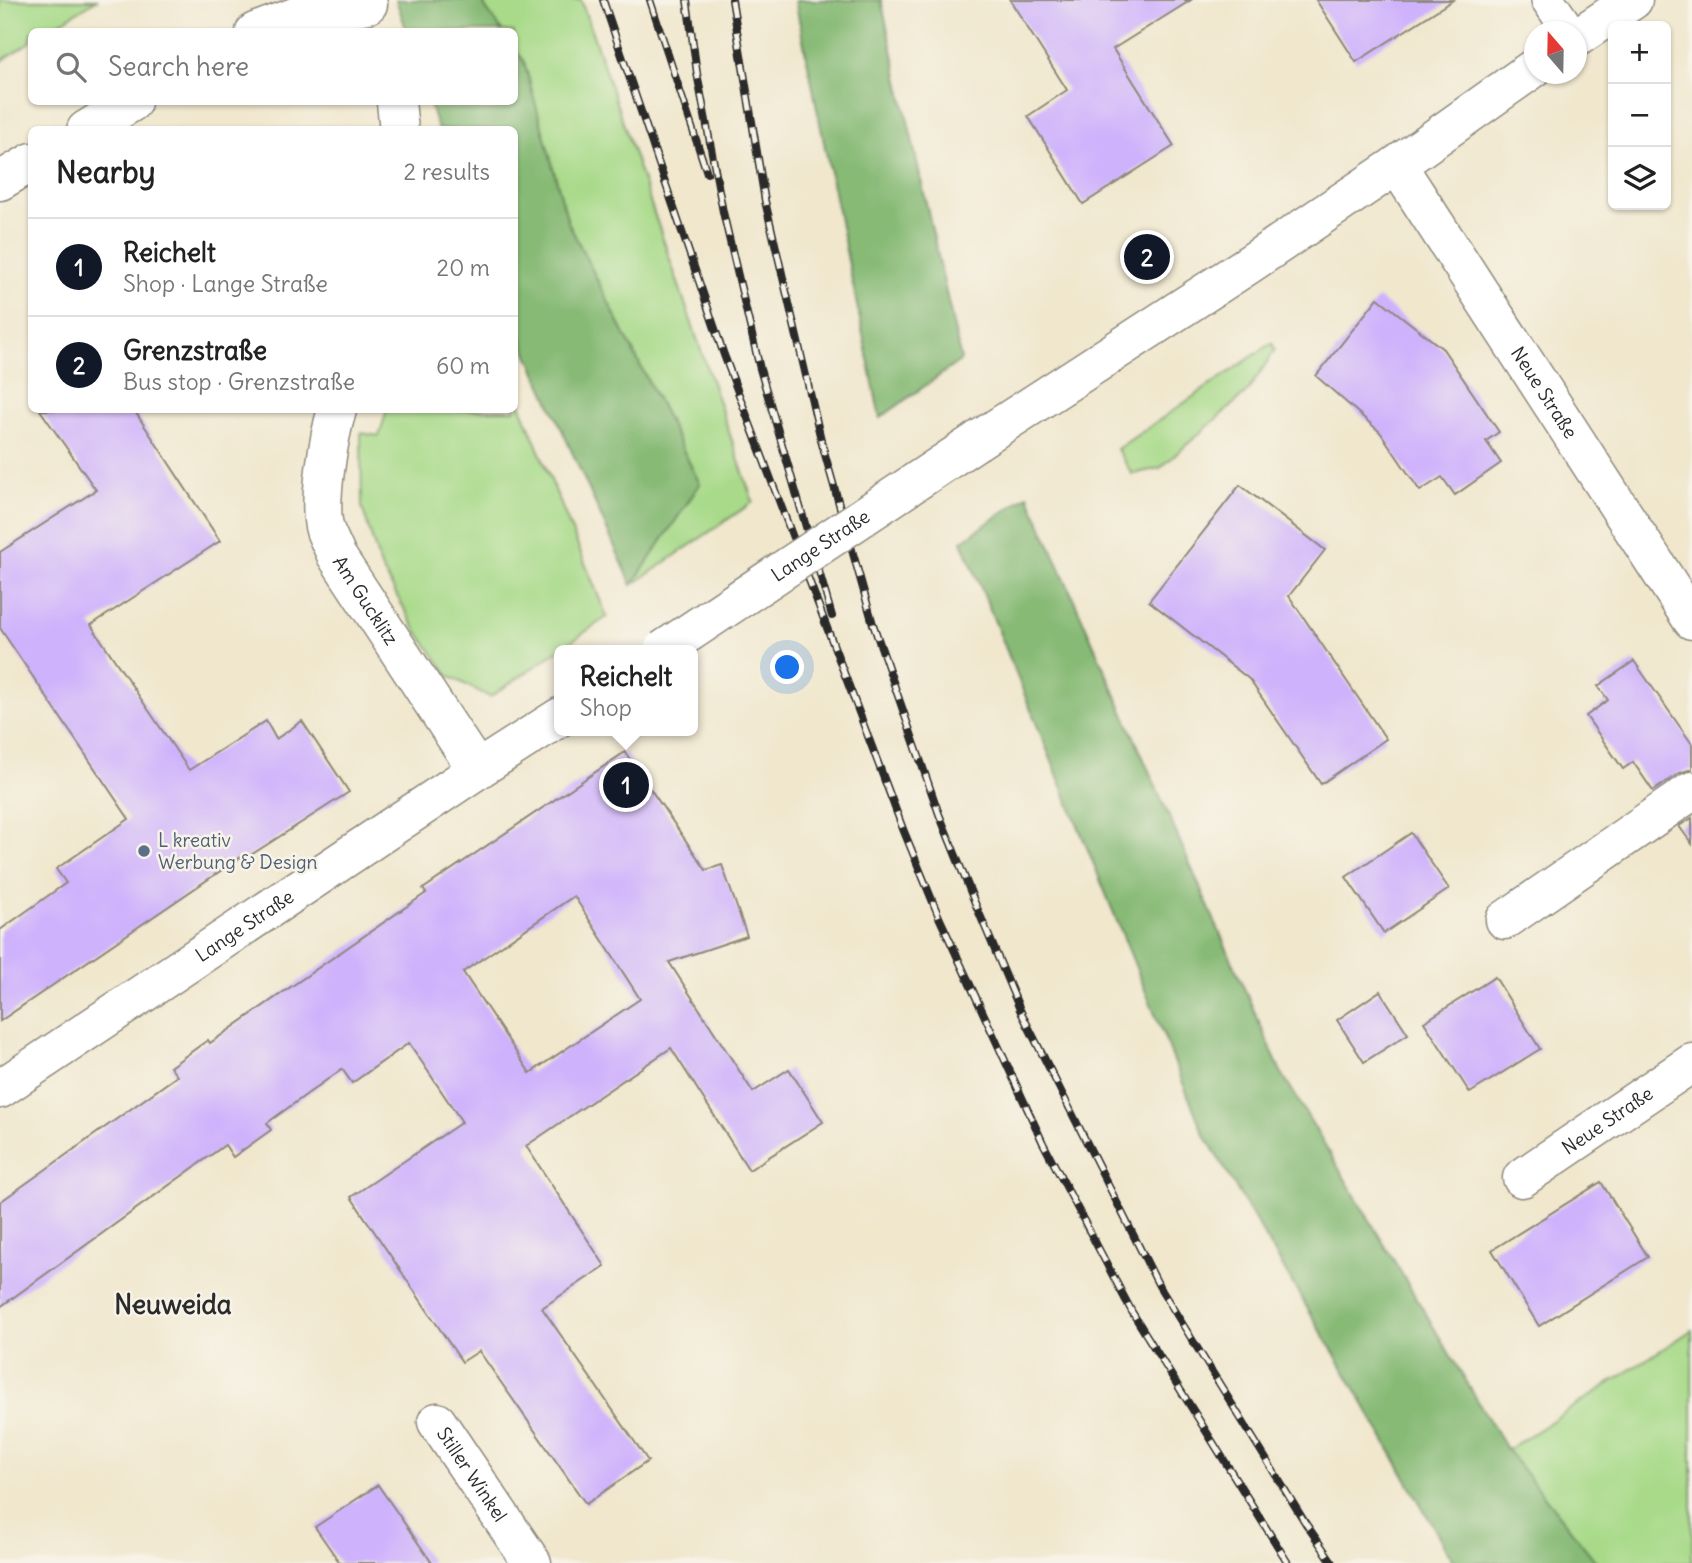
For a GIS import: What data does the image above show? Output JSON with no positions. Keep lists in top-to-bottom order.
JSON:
{
  "streets": {
    "street": [
      "Neue Straße",
      "Lange Straße",
      "Am Gucklitz",
      "Stiller Winkel"
    ]
  },
  "crossings": [
    ["Neue Straße", "Lange Straße"],
    ["Lange Straße", "Am Gucklitz"]
  ],
  "districts": ["Neuweida"],
  "places": ["L kreativ Werbung & Design"],
  "north": "top",
  "page": {
    "map_buttons": ["+", "−"],
    "search": "Search here",
    "heading": ["Nearby", "2 results"],
    "list": [
      {
        "mark": "1",
        "name": "Reichelt",
        "note": "Shop · Lange Straße",
        "value": "20 m"
      },
      {
        "mark": "2",
        "name": "Grenzstraße",
        "note": "Bus stop · Grenzstraße",
        "value": "60 m"
      }
    ],
    "pins": ["2", "1"],
    "popup": ["Reichelt", "Shop"]
  }
}
